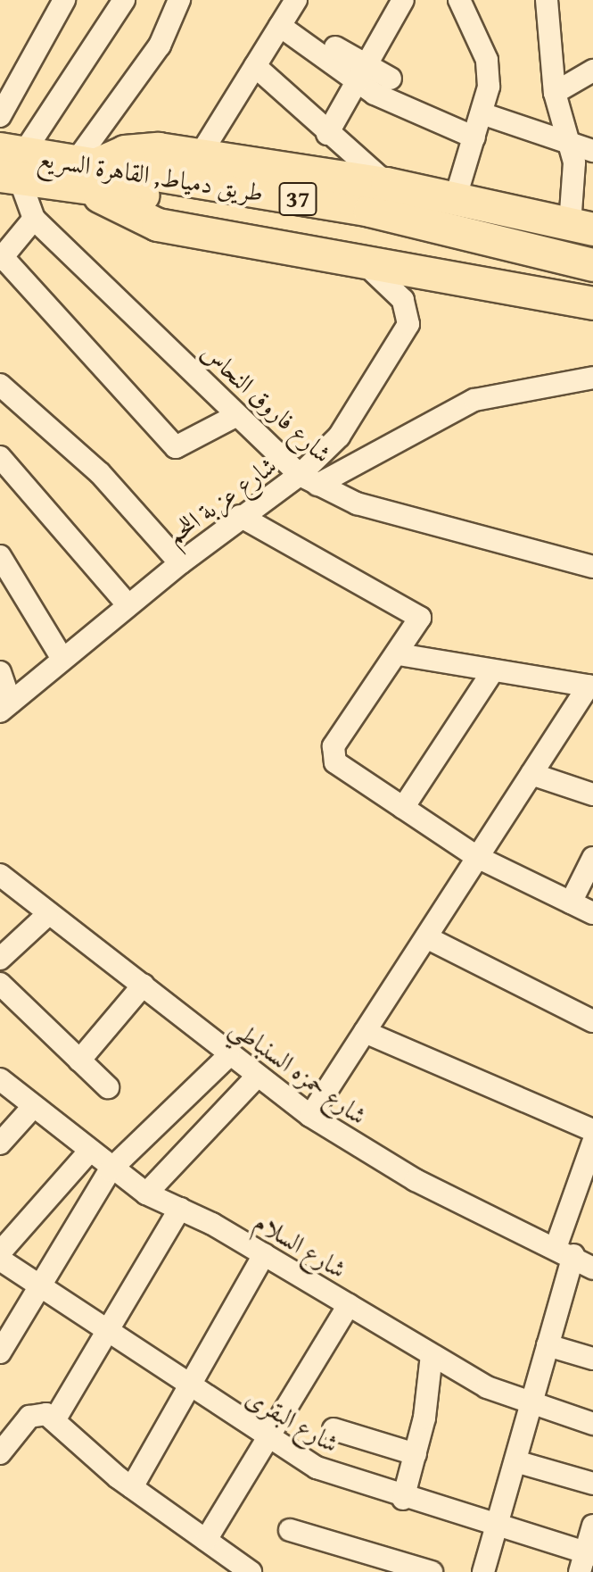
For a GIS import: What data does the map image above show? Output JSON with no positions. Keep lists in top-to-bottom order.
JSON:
{
  "streets": {
    "highway": ["طريق دمياط, القاهرة السريع", "37"],
    "street": [
      "شارع فاروق النحاس",
      "شارع عزبة اللحم",
      "شارع حمزه السنباطي",
      "شارع السلام",
      "شارع البقرى"
    ]
  },
  "crossings": [
    ["طريق دمياط, القاهرة السريع", "شارع فاروق النحاس"],
    ["شارع فاروق النحاس", "شارع عزبة اللحم"]
  ]
}
